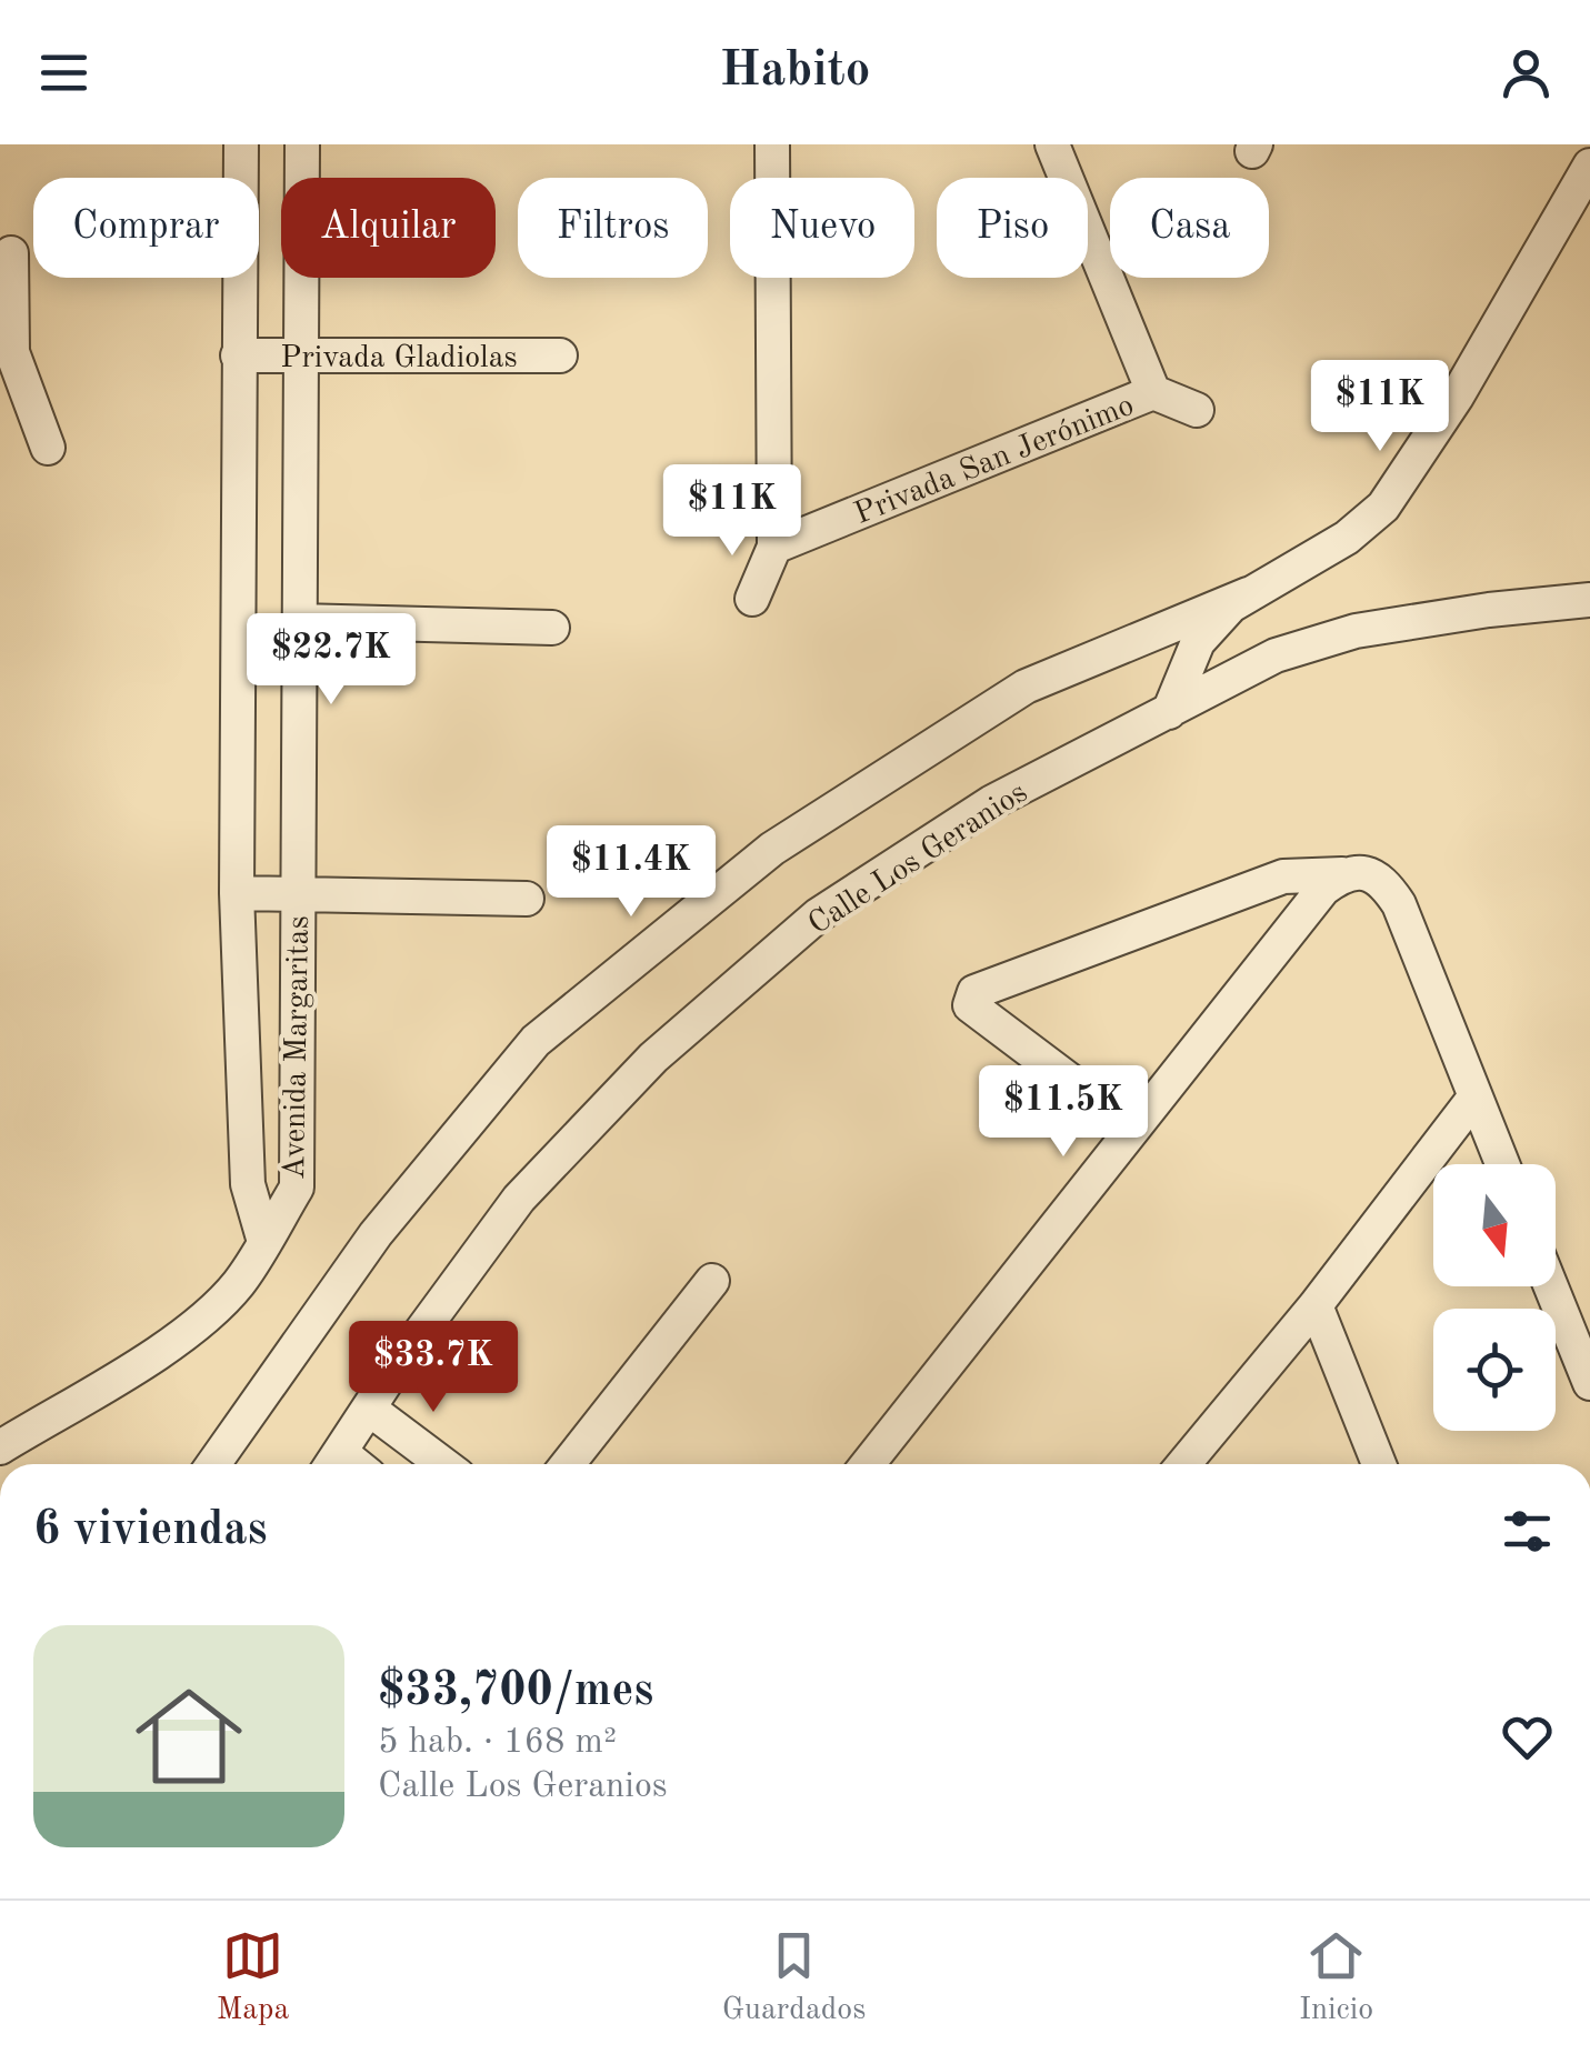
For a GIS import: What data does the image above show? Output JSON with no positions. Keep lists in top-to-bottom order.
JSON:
{
  "streets": {
    "street": [
      "Privada Gladiolas",
      "Privada San Jerónimo",
      "Calle Los Geranios",
      "Avenida Margaritas"
    ]
  },
  "crossings": [
    ["Privada Gladiolas", "Avenida Margaritas"]
  ],
  "north": "bottom",
  "page": {
    "header": "Habito",
    "chip": [
      "Comprar",
      "Alquilar",
      "Filtros",
      "Nuevo",
      "Piso",
      "Casa"
    ],
    "price": [
      "$11K",
      "$11K",
      "$22.7K",
      "$11.4K",
      "$11.5K",
      "$33.7K"
    ],
    "heading": "6 viviendas",
    "list": [
      {
        "name": "$33,700/mes",
        "note": "5 hab. · 168 m² · Calle Los Geranios"
      }
    ],
    "tabs": ["Mapa", "Guardados", "Inicio"]
  }
}
